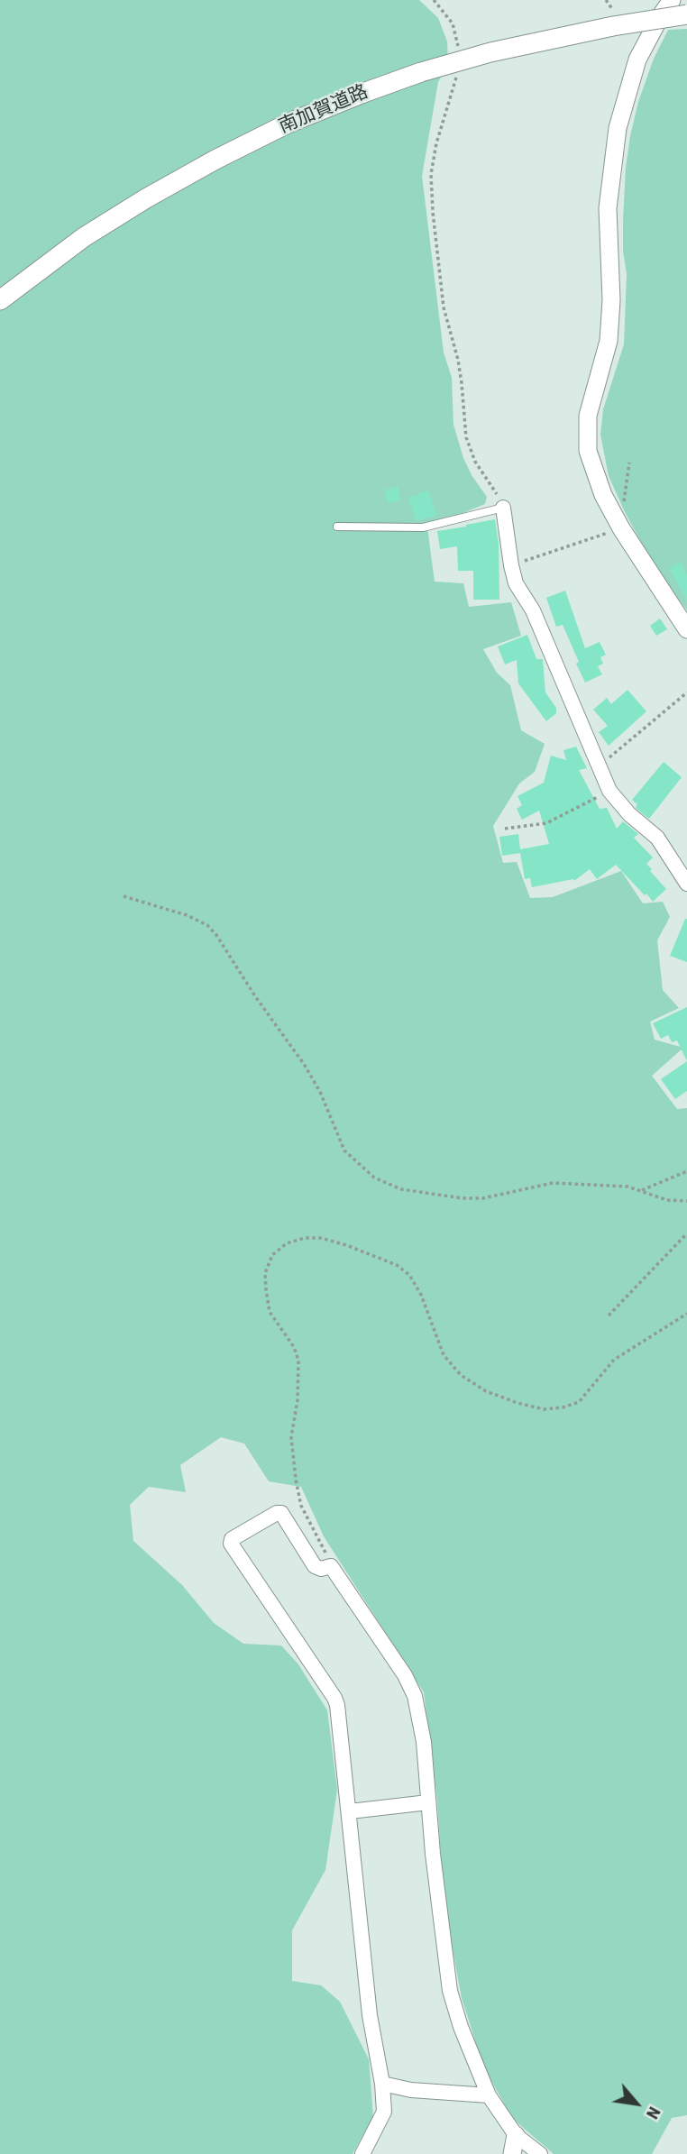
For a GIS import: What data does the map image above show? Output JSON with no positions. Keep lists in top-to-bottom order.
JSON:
{
  "streets": {
    "main road": ["南加賀道路"]
  },
  "north": "bottom right"
}
